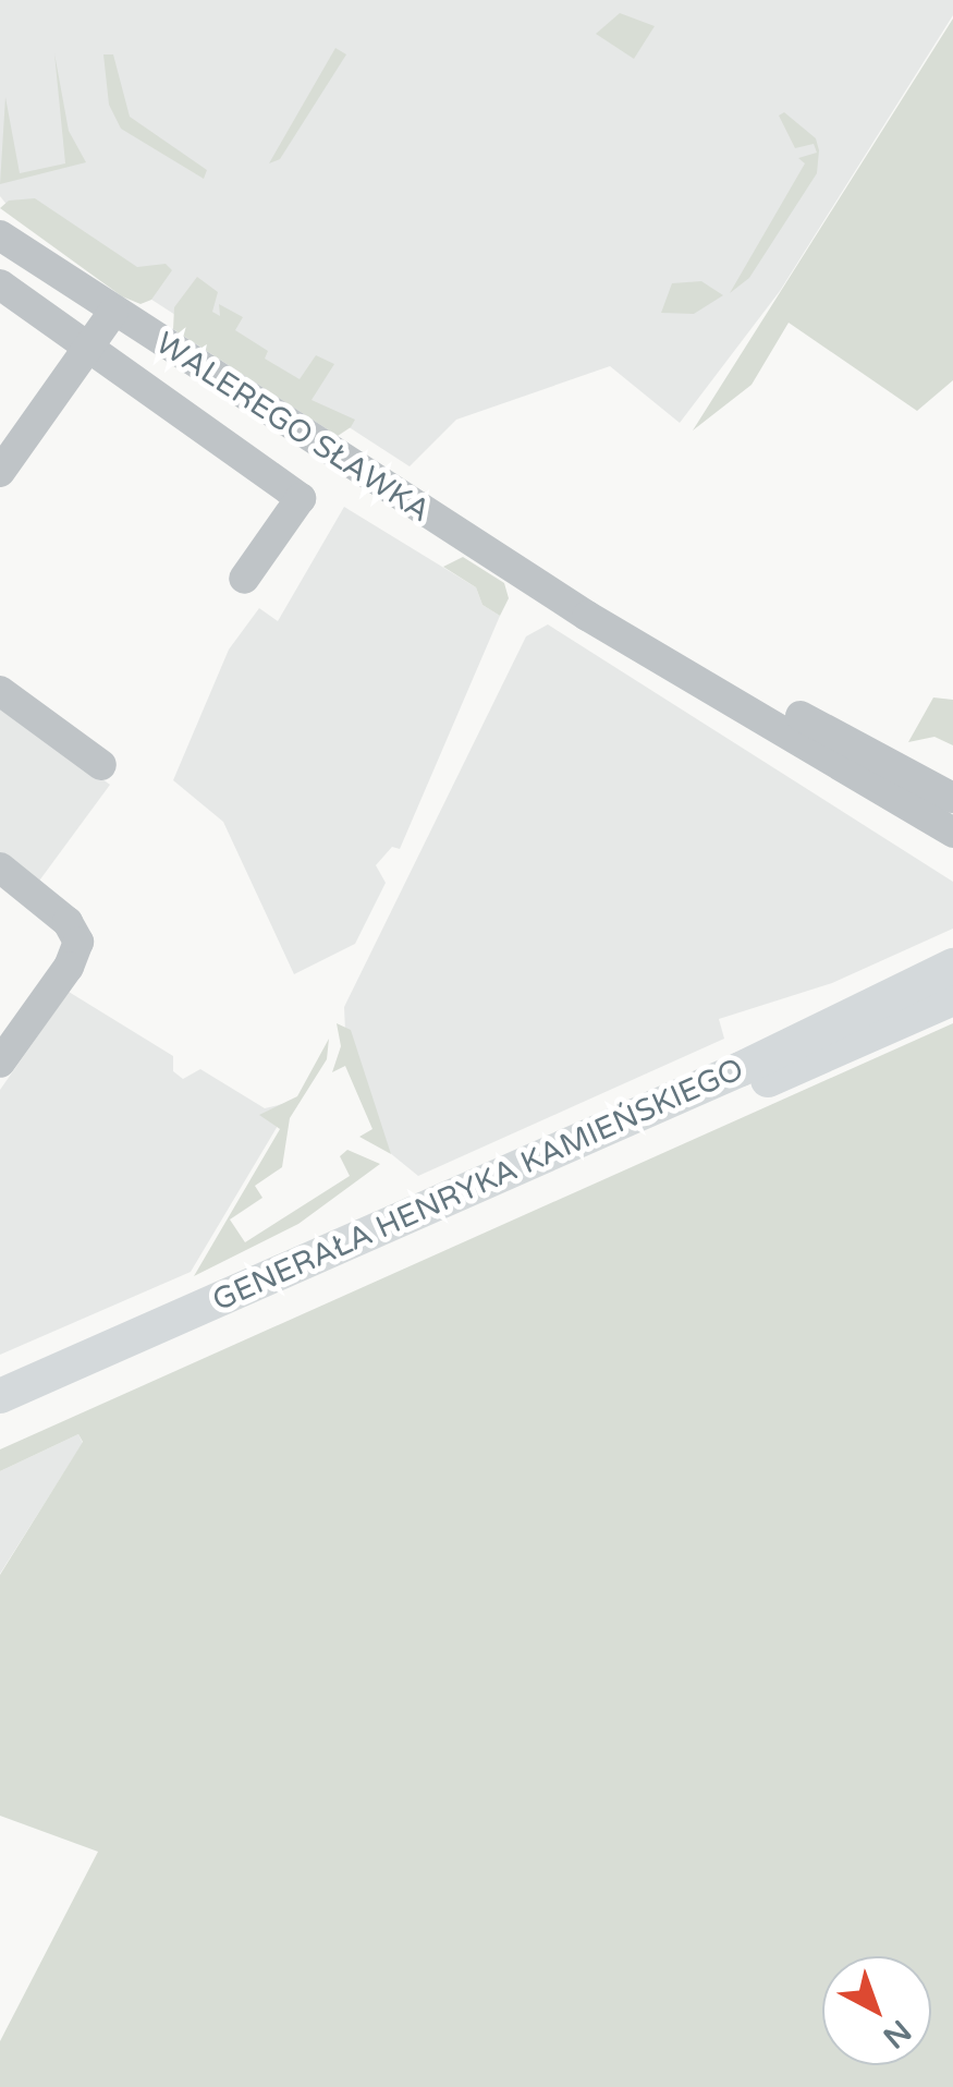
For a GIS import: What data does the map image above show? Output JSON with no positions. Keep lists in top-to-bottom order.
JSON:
{
  "streets": {
    "main road": ["GENERAŁA HENRYKA KAMIEŃSKIEGO"],
    "street": ["WALEREGO SŁAWKA"]
  },
  "north": "bottom right"
}
